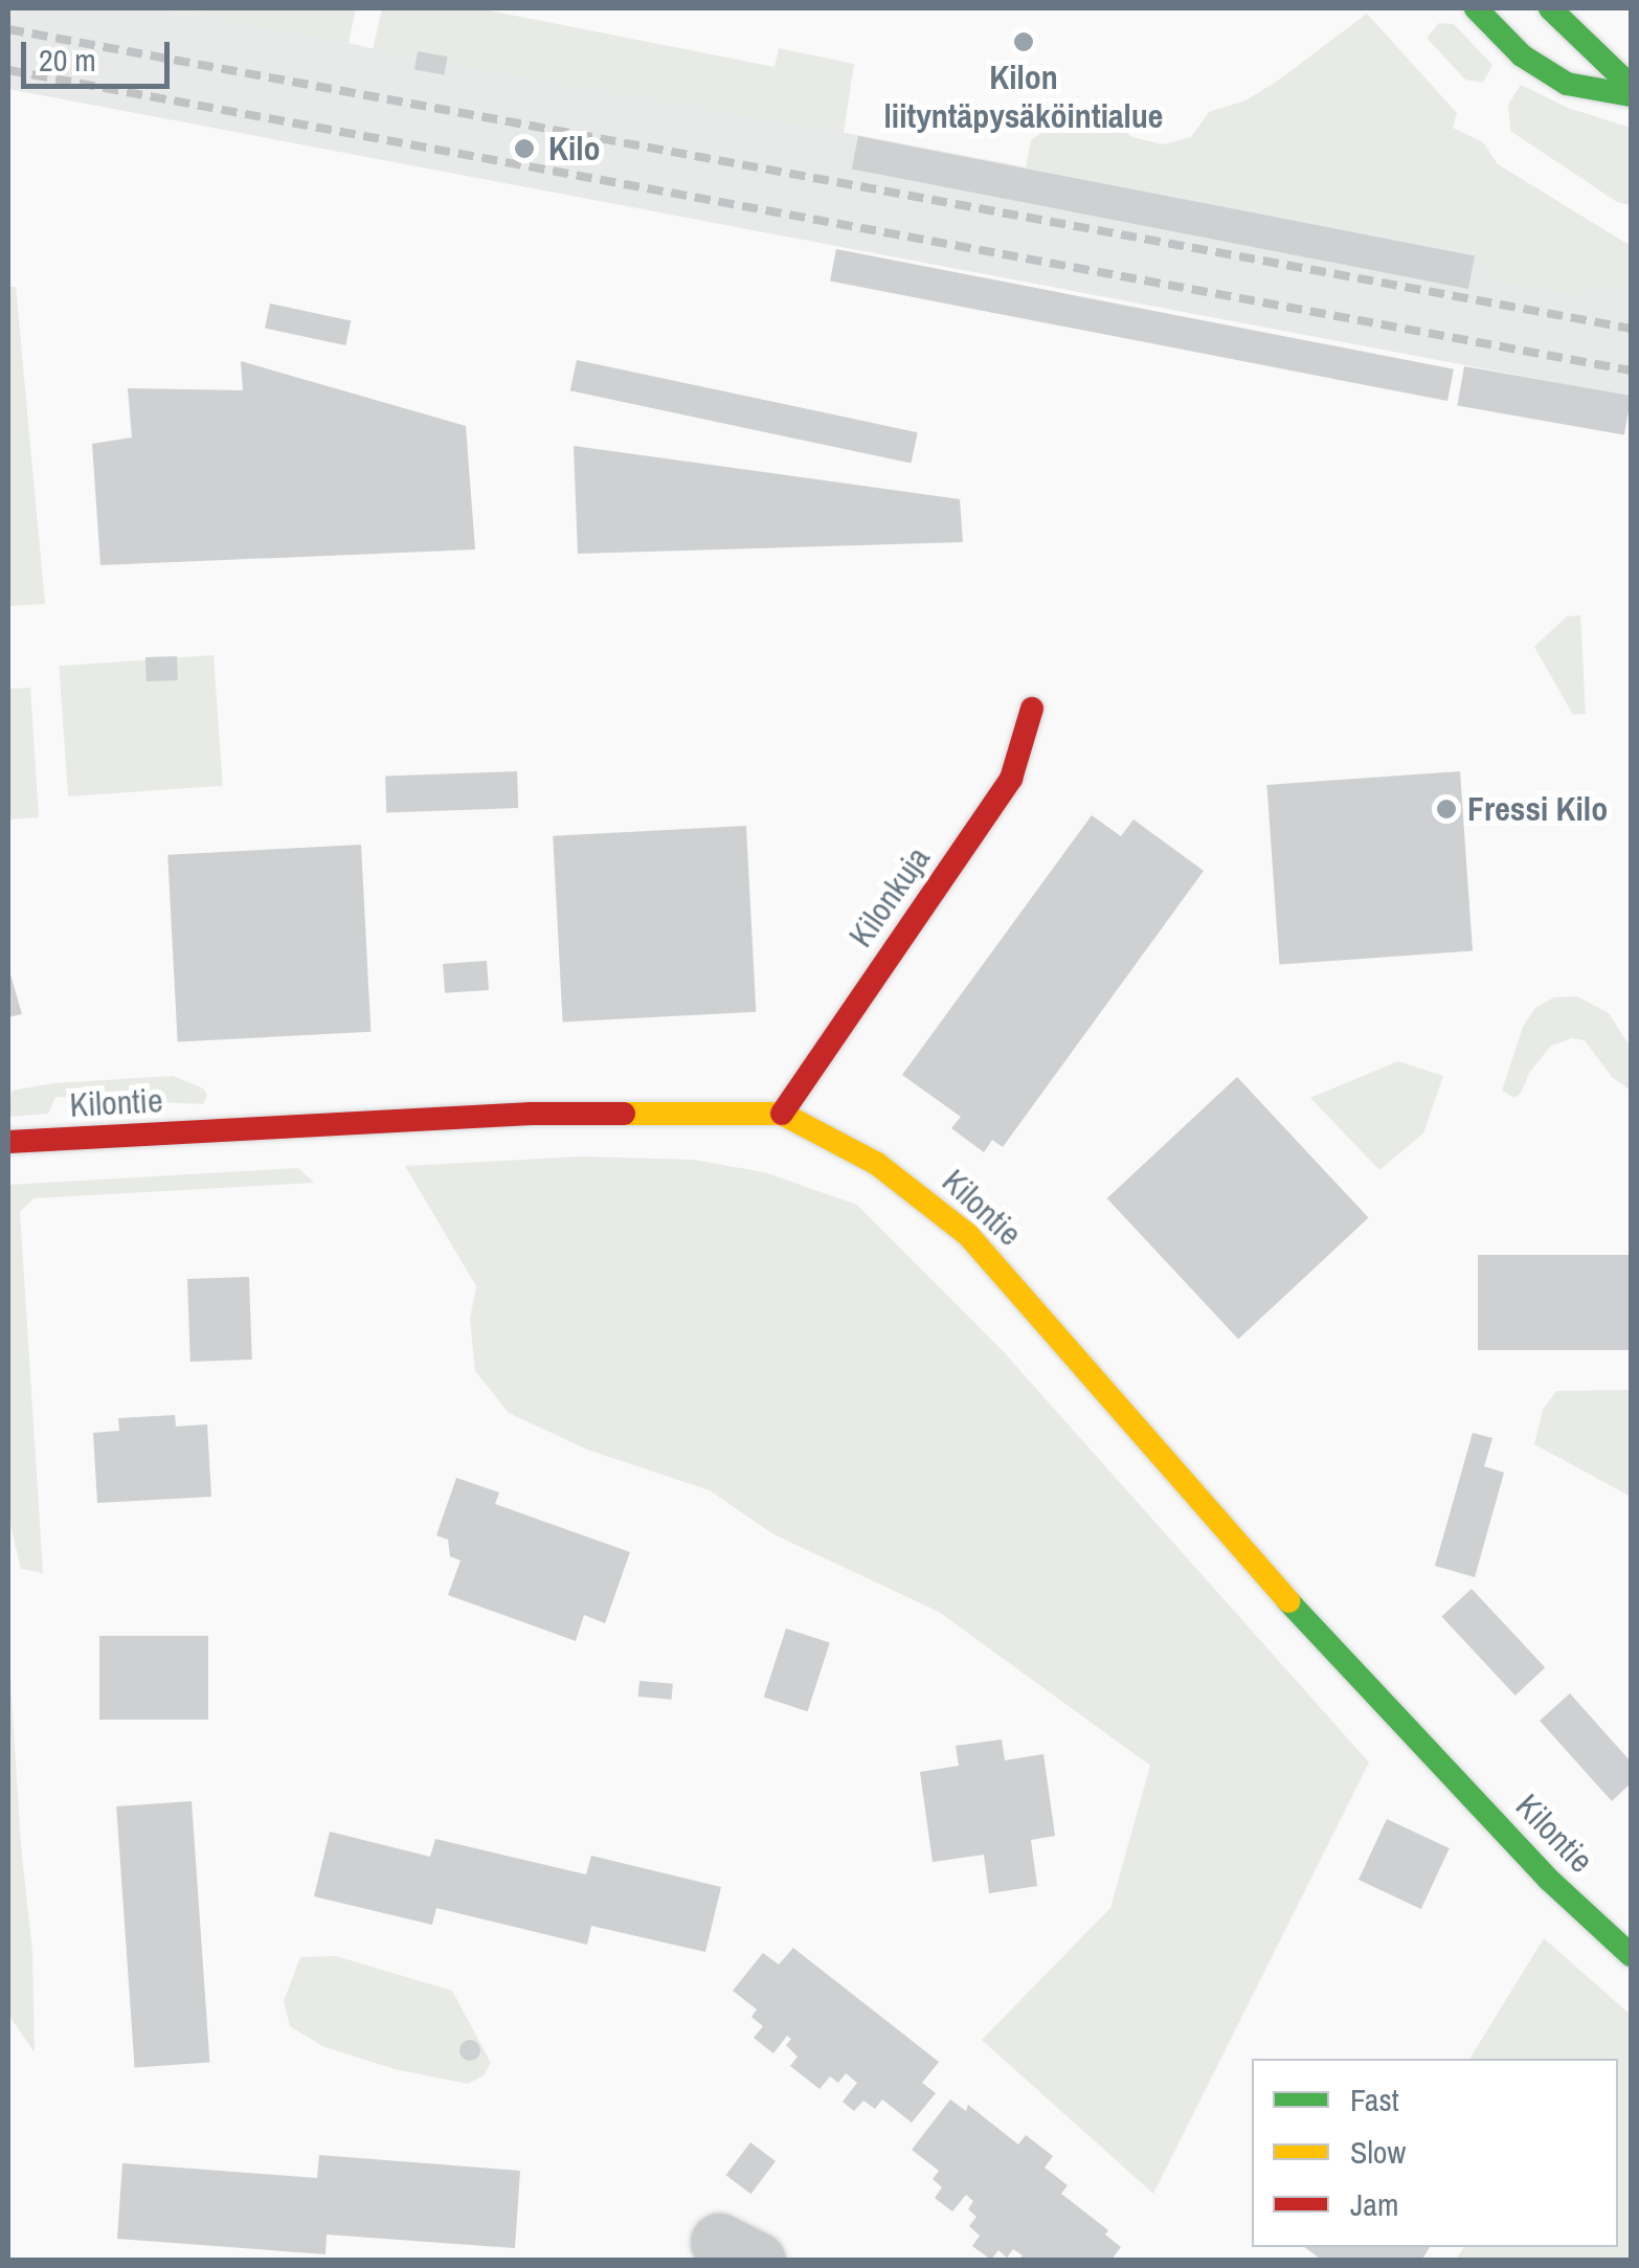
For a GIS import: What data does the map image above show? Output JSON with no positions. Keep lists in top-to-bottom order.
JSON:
{
  "streets": {
    "street": ["Kilonkuja", "Kilontie"]
  },
  "crossings": [
    ["Kilonkuja", "Kilontie"]
  ],
  "places": ["Kilon liityntäpysäköintialue", "Kilo", "Fressi Kilo"],
  "legend": ["Fast", "Slow", "Jam"],
  "scale_bar": "20 m"
}
